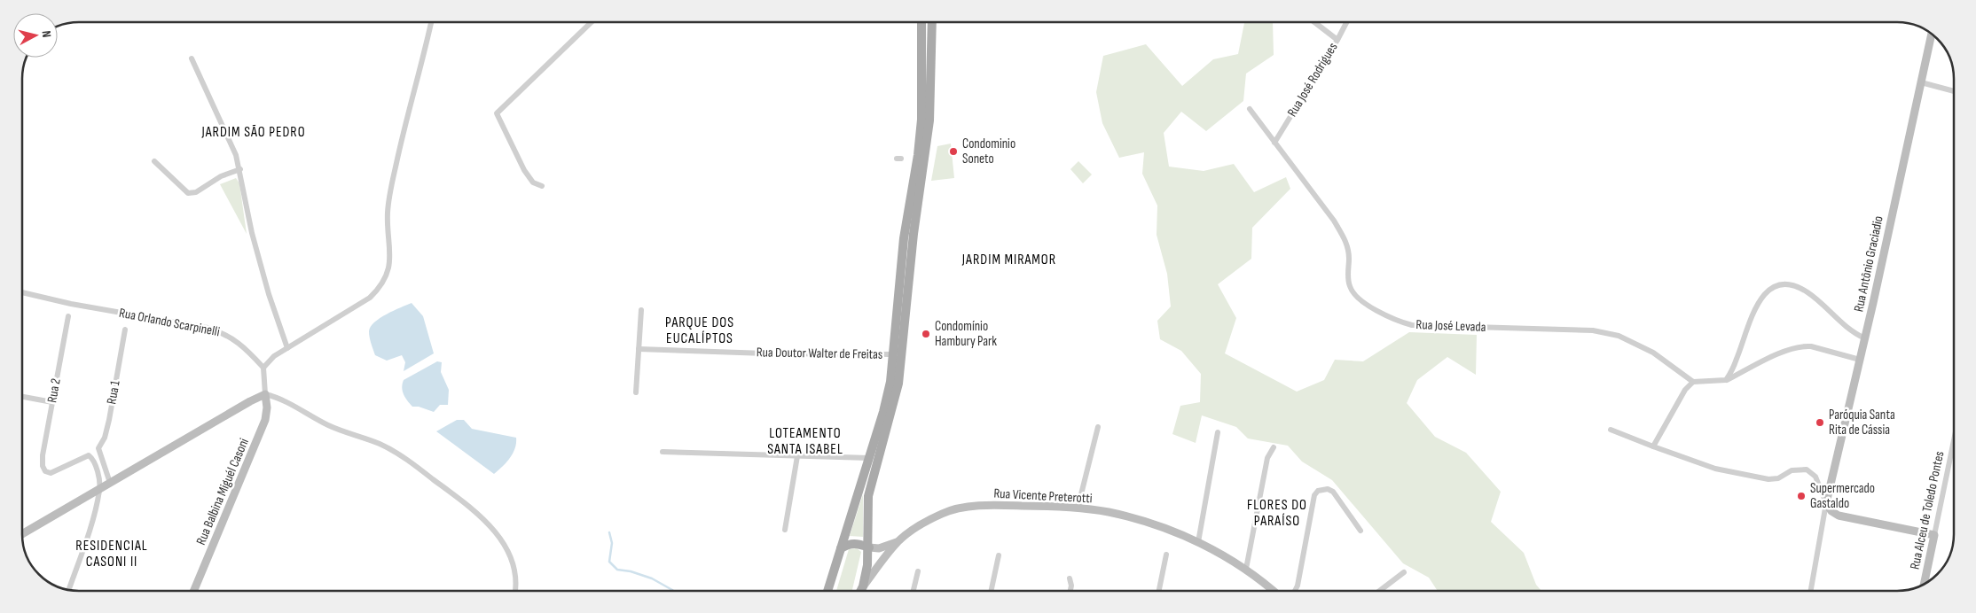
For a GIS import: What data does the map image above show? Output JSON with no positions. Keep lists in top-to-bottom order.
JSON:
{
  "streets": {
    "street": [
      "Rua José Rodrigues",
      "Rua Antônio Graciadio",
      "Rua Orlando Scarpinelli",
      "Rua José Levada",
      "Rua Doutor Walter de Freitas",
      "Rua 2",
      "Rua 1",
      "Rua Balbina Miguél Casoni",
      "Rua Vicente Preterotti",
      "Rua Alceu de Toledo Pontes"
    ]
  },
  "crossings": [
    ["Rua José Rodrigues", "Rua José Levada"]
  ],
  "districts": [
    "JARDIM SÃO PEDRO",
    "JARDIM MIRAMOR",
    "PARQUE DOS EUCALÍPTOS",
    "LOTEAMENTO SANTA ISABEL",
    "FLORES DO PARAÍSO",
    "RESIDENCIAL CASONI II"
  ],
  "places": [
    "Condominio Soneto",
    "Condomínio Hambury Park",
    "Paróquia Santa Rita de Cássia",
    "Supermercado Gastaldo"
  ],
  "north": "right"
}
